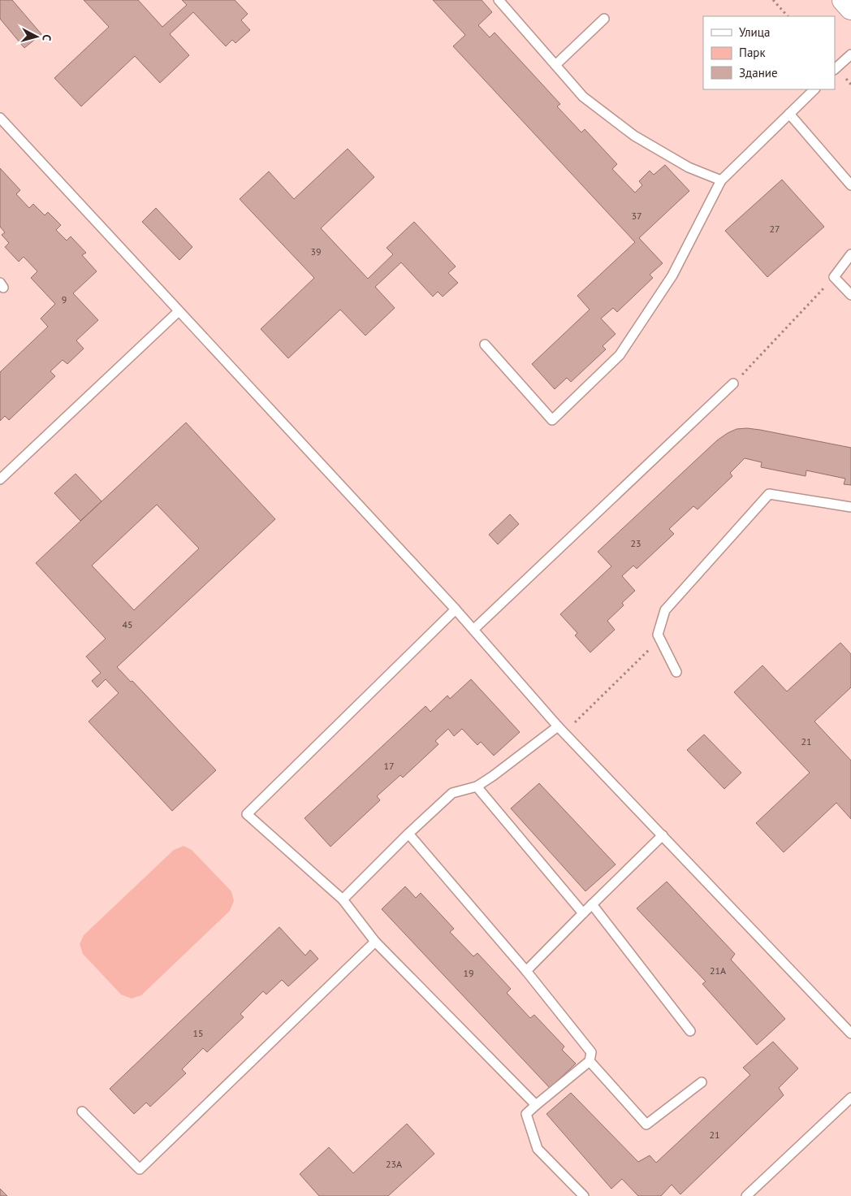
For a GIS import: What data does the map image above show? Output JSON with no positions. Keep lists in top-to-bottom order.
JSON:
{
  "house_numbers": [
    "37",
    "27",
    "39",
    "9",
    "23",
    "45",
    "21",
    "17",
    "21А",
    "19",
    "15",
    "21",
    "23А"
  ],
  "legend": ["Улица", "Парк", "Здание"],
  "north": "right"
}
